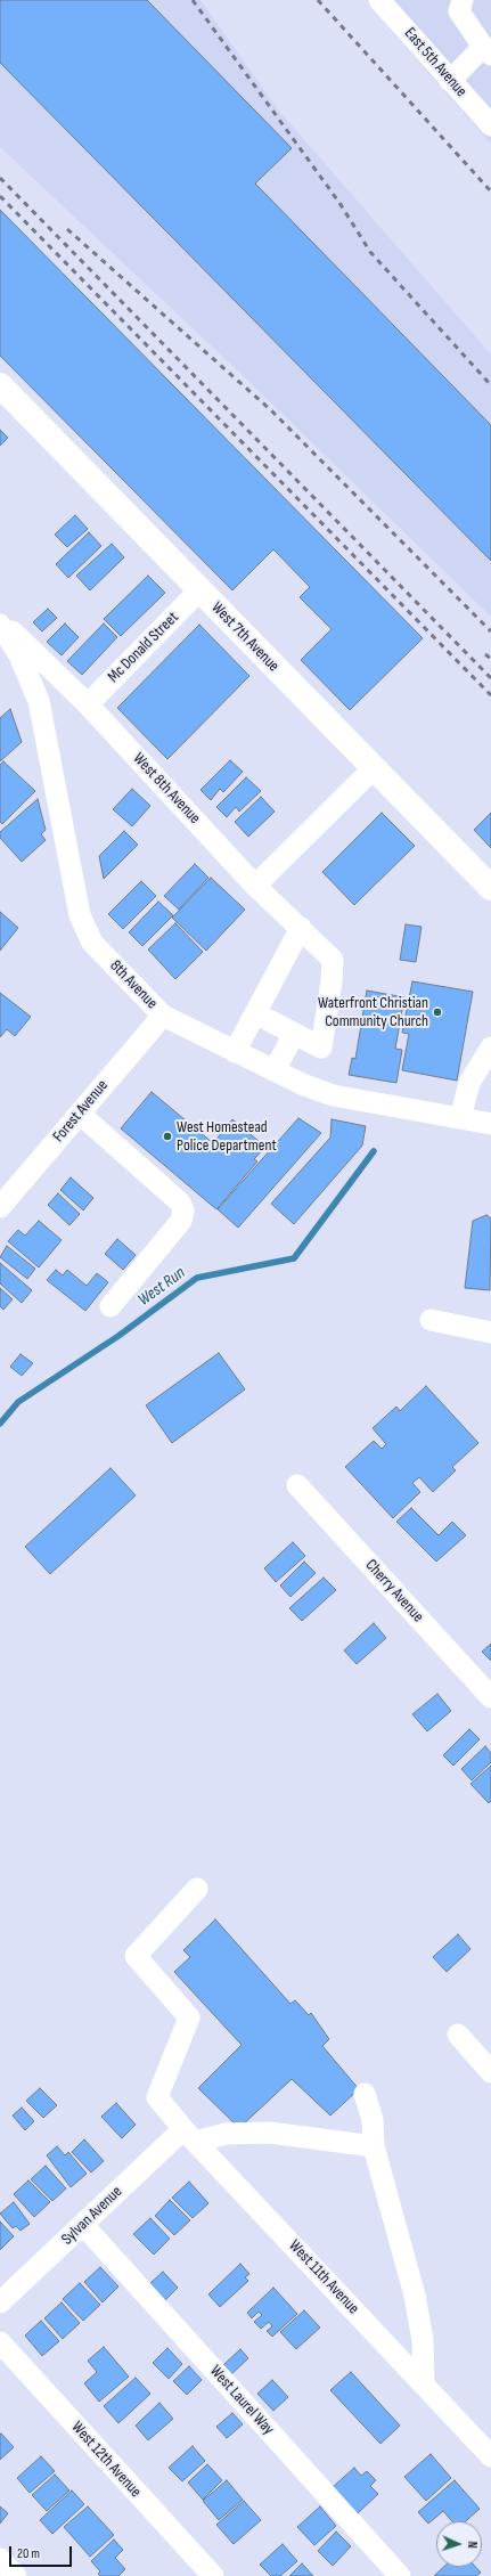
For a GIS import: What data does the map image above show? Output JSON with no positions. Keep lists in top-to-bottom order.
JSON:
{
  "streets": {
    "main road": ["West 7th Avenue"],
    "street": [
      "East 5th Avenue",
      "Mc Donald Street",
      "West 8th Avenue",
      "8th Avenue",
      "Forest Avenue",
      "Cherry Avenue",
      "Sylvan Avenue",
      "West 11th Avenue",
      "West Laurel Way",
      "West 12th Avenue"
    ]
  },
  "crossings": [
    ["West 7th Avenue", "Mc Donald Street"],
    ["Mc Donald Street", "West 8th Avenue"],
    ["8th Avenue", "Forest Avenue"],
    ["Sylvan Avenue", "West 11th Avenue"],
    ["Sylvan Avenue", "West Laurel Way"]
  ],
  "water": ["West Run"],
  "places": ["Waterfront Christian Community Church", "West Homestead Police Department"],
  "scale_bar": "20 m",
  "north": "right"
}
